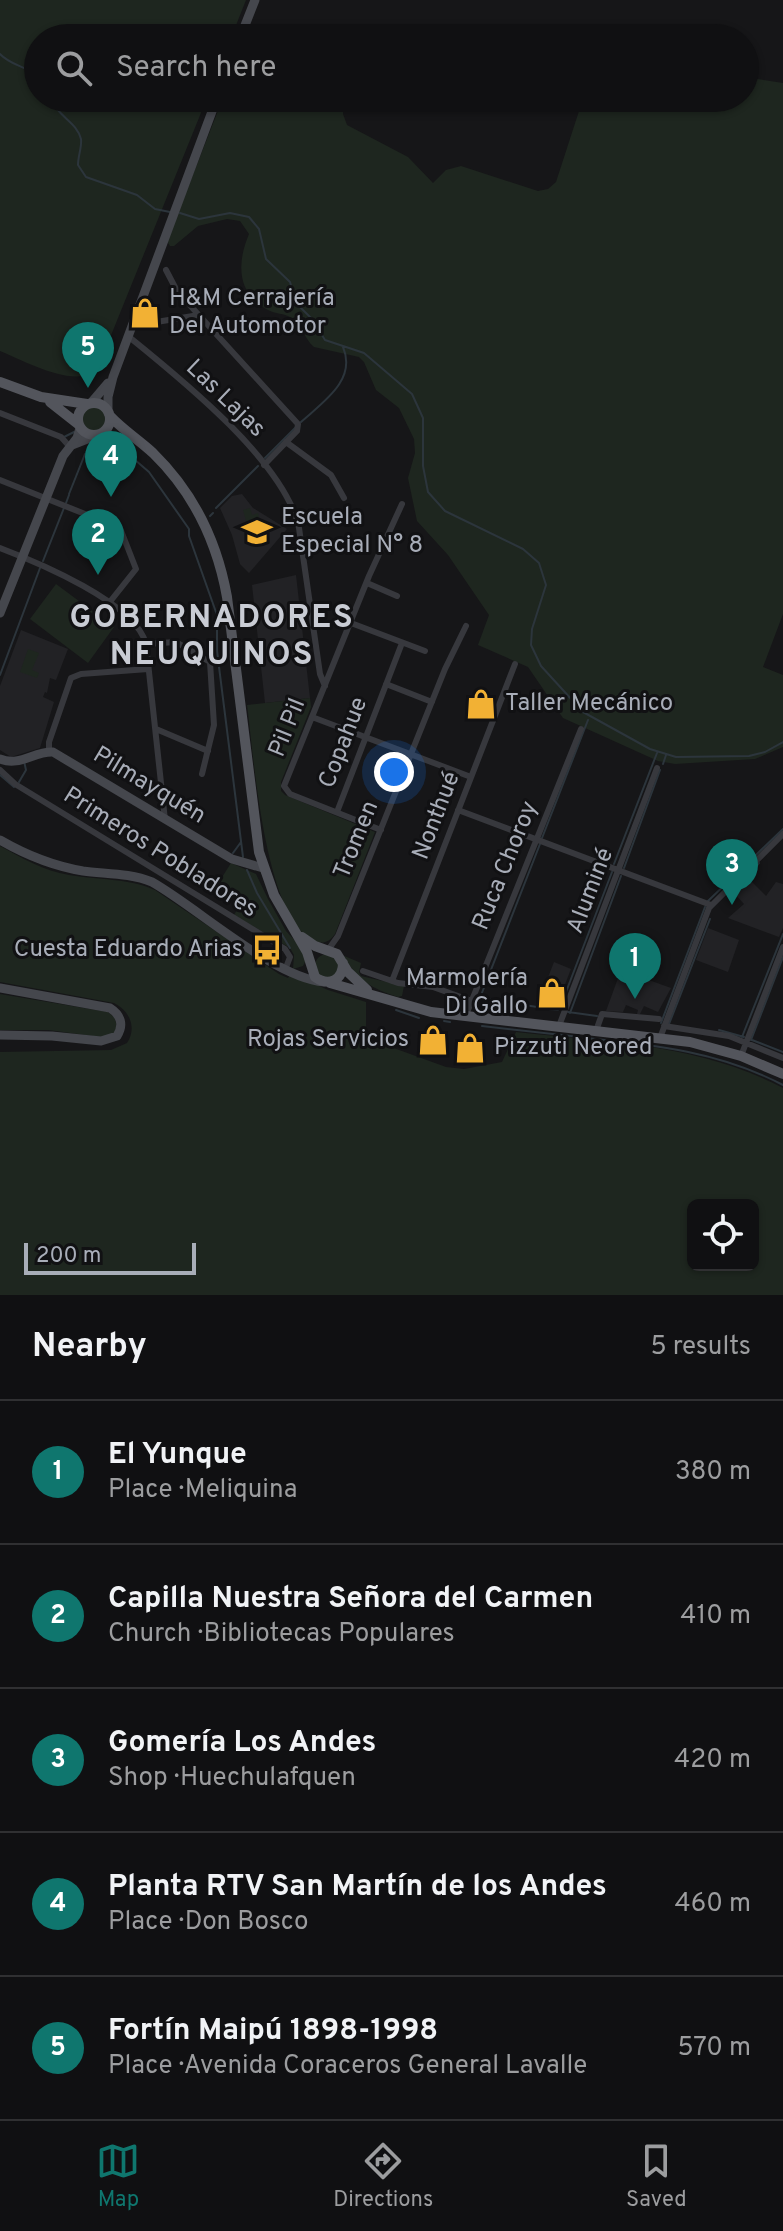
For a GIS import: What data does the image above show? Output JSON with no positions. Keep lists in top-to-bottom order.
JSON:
{
  "streets": {
    "street": [
      "Las Lajas",
      "Pil Pil",
      "Copahue",
      "Pilmayquén",
      "Nonthué",
      "Tromen",
      "Primeros Pobladores",
      "Ruca Choroy",
      "Aluminé"
    ]
  },
  "crossings": [
    ["Las Lajas", "Pil Pil"],
    ["Pil Pil", "Copahue"]
  ],
  "districts": ["GOBERNADORES NEUQUINOS"],
  "places": {
    "shop": [
      "H&M Cerrajería Del Automotor",
      "Taller Mecánico",
      "Marmolería Di Gallo",
      "Rojas Servicios",
      "Pizzuti Neored"
    ],
    "school or university": ["Escuela Especial N° 8"],
    "bus stop": ["Cuesta Eduardo Arias"]
  },
  "scale_bar": "200 m",
  "page": {
    "search": "Search here",
    "pins": [
      "5",
      "4",
      "2",
      "3",
      "1"
    ],
    "scale": "200 m",
    "heading": ["Nearby", "5 results"],
    "list": [
      {
        "mark": "1",
        "name": "El Yunque",
        "note": "Place · Meliquina",
        "value": "380 m"
      },
      {
        "mark": "2",
        "name": "Capilla Nuestra Señora del Carmen",
        "note": "Church · Bibliotecas Populares",
        "value": "410 m"
      },
      {
        "mark": "3",
        "name": "Gomería Los Andes",
        "note": "Shop · Huechulafquen",
        "value": "420 m"
      },
      {
        "mark": "4",
        "name": "Planta RTV San Martín de los Andes",
        "note": "Place · Don Bosco",
        "value": "460 m"
      },
      {
        "mark": "5",
        "name": "Fortín Maipú 1898-1998",
        "note": "Place · Avenida Coraceros General Lavalle",
        "value": "570 m"
      }
    ],
    "nav": ["Map", "Directions", "Saved"]
  }
}
